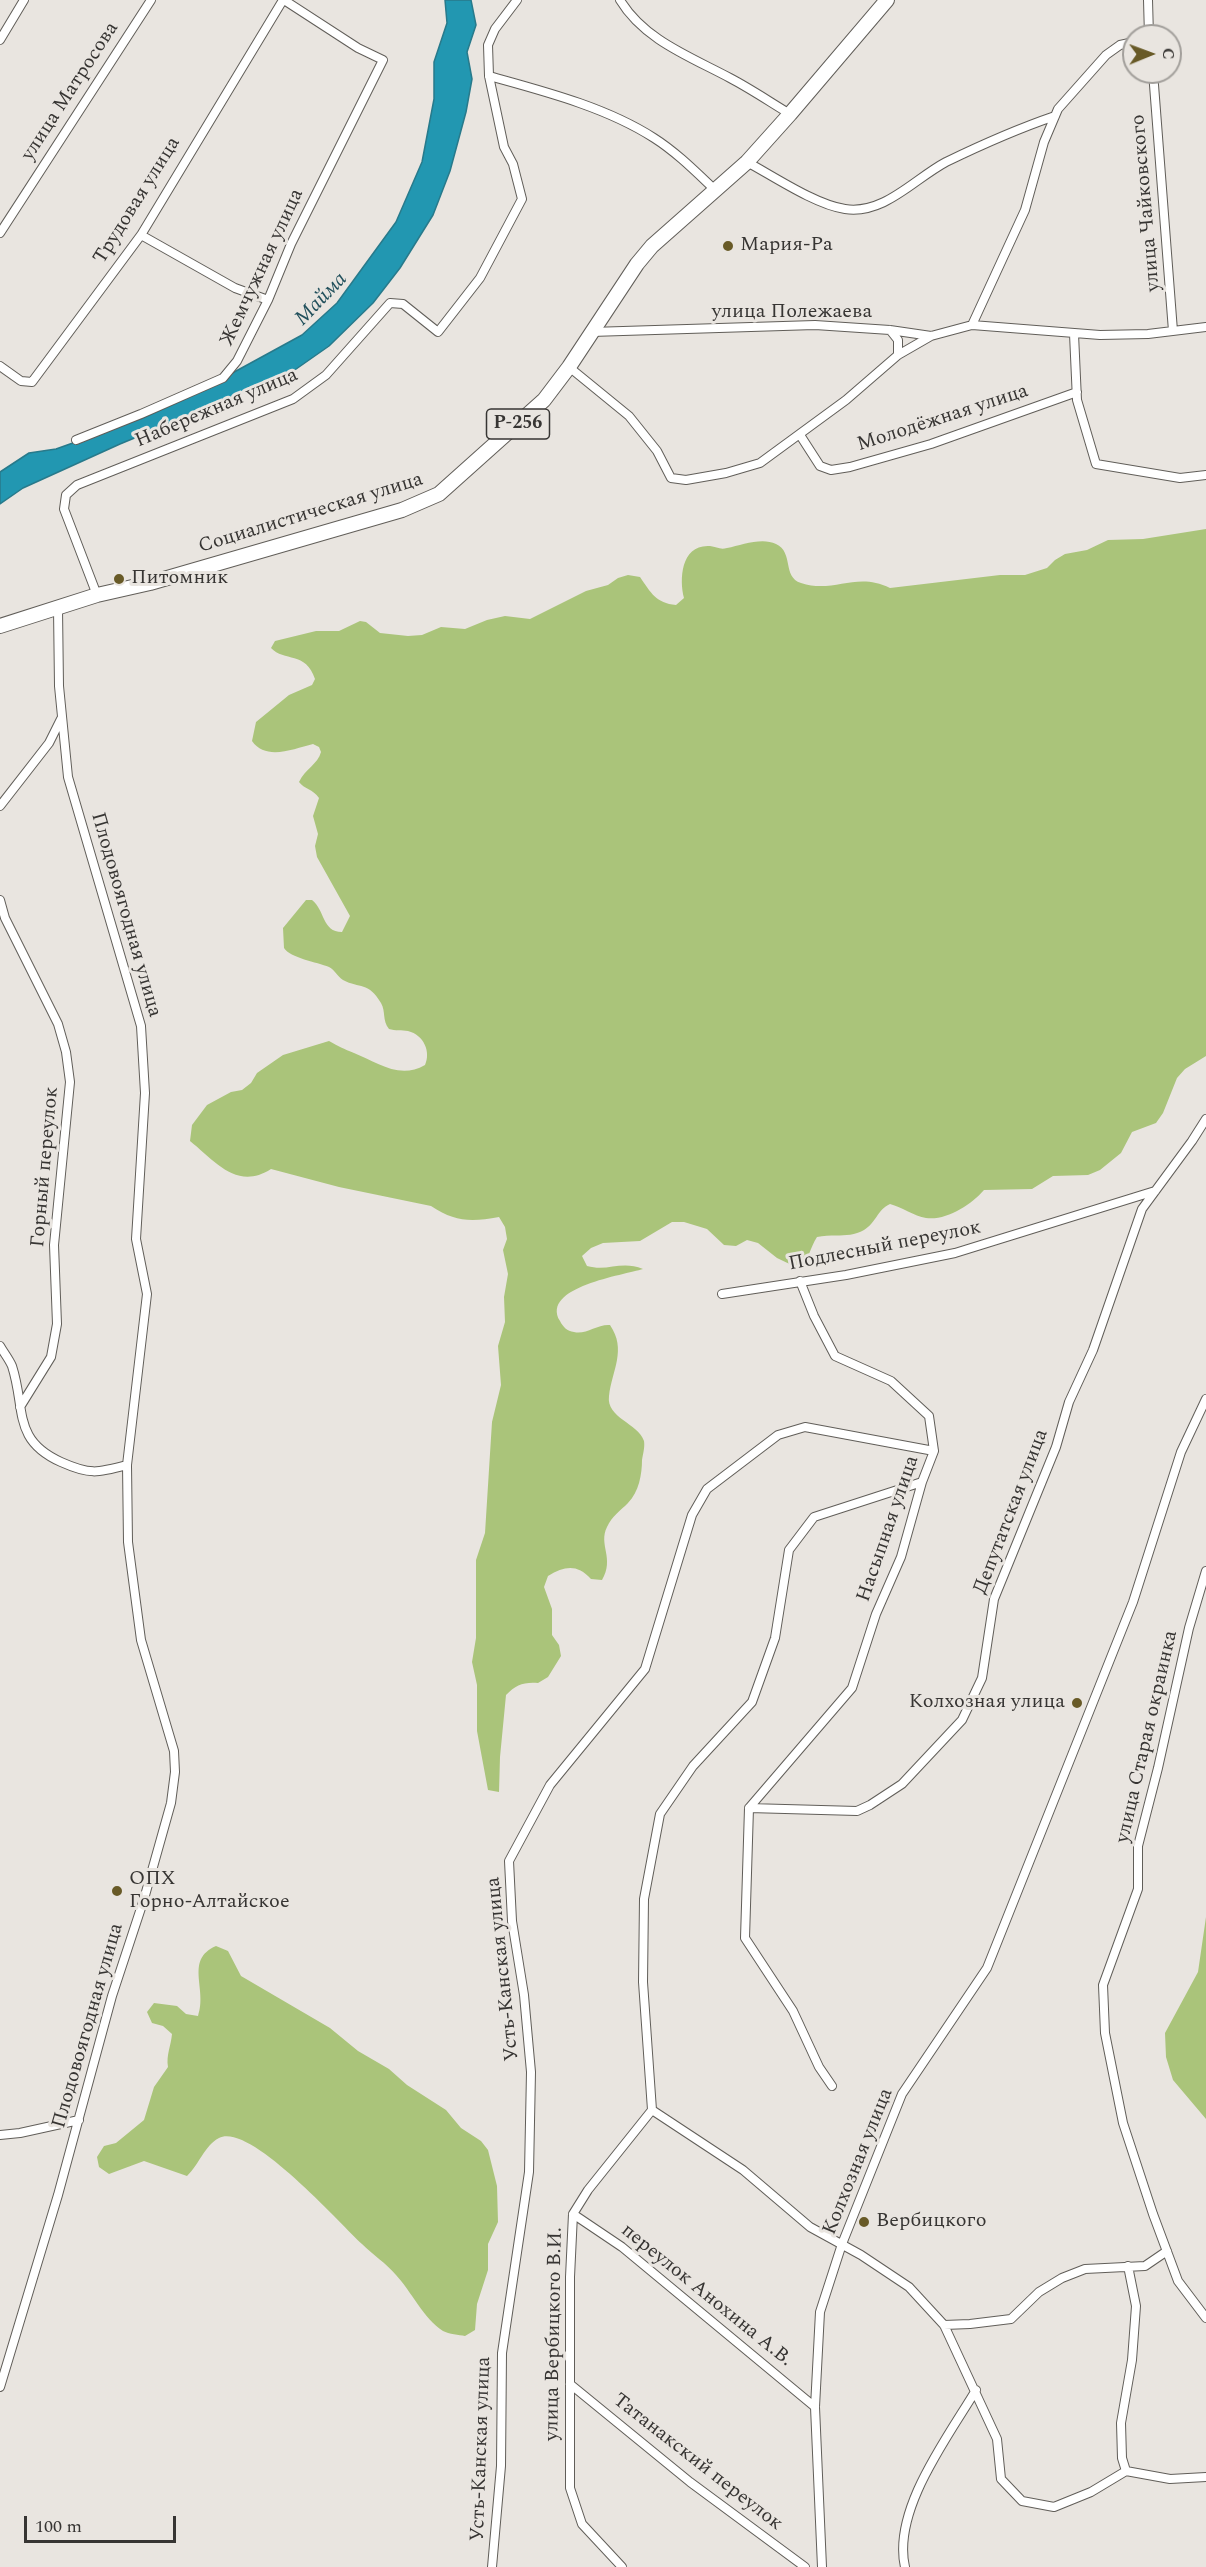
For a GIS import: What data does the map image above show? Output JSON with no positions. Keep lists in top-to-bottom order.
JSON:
{
  "streets": {
    "main road": ["Р-256", "Социалистическая улица"],
    "street": [
      "улица Матросова",
      "Трудовая улица",
      "улица Чайковского",
      "Жемчужная улица",
      "улица Полежаева",
      "Набережная улица",
      "Молодёжная улица",
      "Плодовоягодная улица",
      "Горный переулок",
      "Подлесный переулок",
      "Депутатская улица",
      "Насыпная улица",
      "улица Старая окраинка",
      "Усть-Канская улица",
      "Колхозная улица",
      "переулок Анохина А.В.",
      "улица Вербицкого В.И.",
      "Татанакский переулок"
    ]
  },
  "crossings": [
    ["Трудовая улица", "Жемчужная улица"],
    ["улица Чайковского", "улица Полежаева"],
    ["улица Полежаева", "Социалистическая улица"],
    ["Набережная улица", "Социалистическая улица"],
    ["Социалистическая улица", "Плодовоягодная улица"],
    ["Подлесный переулок", "Депутатская улица"],
    ["Подлесный переулок", "Насыпная улица"],
    ["Депутатская улица", "Насыпная улица"],
    ["Насыпная улица", "Усть-Канская улица"],
    ["Колхозная улица", "переулок Анохина А.В."],
    ["переулок Анохина А.В.", "улица Вербицкого В.И."],
    ["улица Вербицкого В.И.", "Татанакский переулок"]
  ],
  "water": ["Майма"],
  "places": [
    "Мария-Ра",
    "Питомник",
    "Колхозная улица",
    "ОПХ Горно-Алтайское",
    "Вербицкого"
  ],
  "scale_bar": "100 m",
  "north": "right"
}
